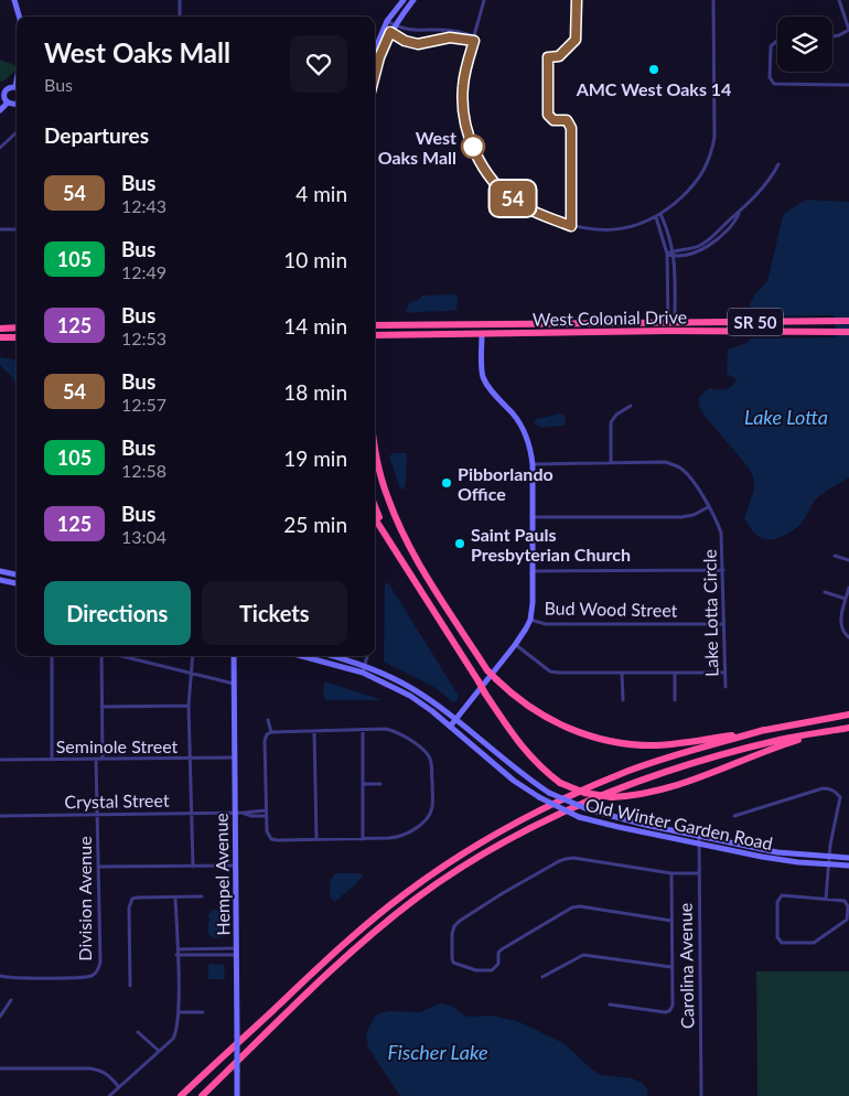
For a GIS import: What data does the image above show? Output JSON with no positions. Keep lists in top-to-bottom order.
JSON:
{
  "streets": {
    "highway": ["West Colonial Drive", "SR 50"],
    "main road": ["Old Winter Garden Road", "Hempel Avenue"],
    "street": [
      "Bud Wood Street",
      "Lake Lotta Circle",
      "Seminole Street",
      "Crystal Street",
      "Division Avenue",
      "Carolina Avenue"
    ]
  },
  "crossings": [
    ["Bud Wood Street", "Lake Lotta Circle"],
    ["Seminole Street", "Hempel Avenue"],
    ["Seminole Street", "Division Avenue"],
    ["Crystal Street", "Hempel Avenue"],
    ["Crystal Street", "Division Avenue"],
    ["Old Winter Garden Road", "Carolina Avenue"]
  ],
  "water": ["Lake Lotta", "Fischer Lake"],
  "places": [
    "AMC West Oaks 14",
    "West Oaks Mall",
    "Pibborlando Office",
    "Saint Pauls Presbyterian Church"
  ],
  "lines": ["bus line 54"],
  "page": {
    "on_map": "54",
    "heading": [
      ["West Oaks Mall", "Bus"],
      "Departures"
    ],
    "list": [
      {
        "mark": "54",
        "name": "Bus",
        "note": "12:43",
        "value": "4 min"
      },
      {
        "mark": "105",
        "name": "Bus",
        "note": "12:49",
        "value": "10 min"
      },
      {
        "mark": "125",
        "name": "Bus",
        "note": "12:53",
        "value": "14 min"
      },
      {
        "mark": "54",
        "name": "Bus",
        "note": "12:57",
        "value": "18 min"
      },
      {
        "mark": "105",
        "name": "Bus",
        "note": "12:58",
        "value": "19 min"
      },
      {
        "mark": "125",
        "name": "Bus",
        "note": "13:04",
        "value": "25 min"
      }
    ],
    "buttons": ["Directions", "Tickets"]
  }
}
